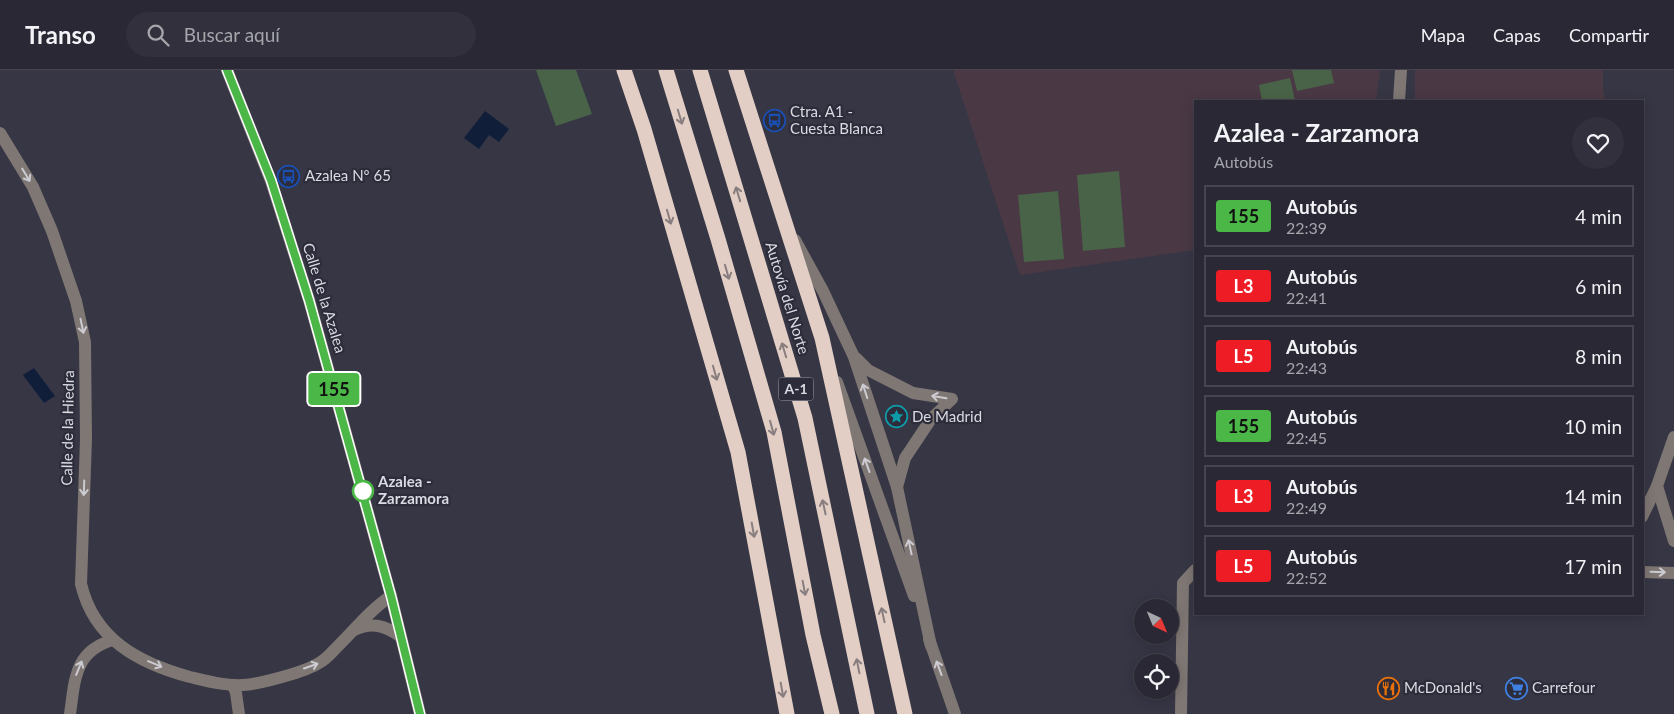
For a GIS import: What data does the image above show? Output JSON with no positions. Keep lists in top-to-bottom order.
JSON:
{
  "streets": {
    "highway": ["Autovía del Norte", "A-1"],
    "street": ["Calle de la Azalea", "Calle de la Hiedra"]
  },
  "crossings": [
    ["Calle de la Azalea", "Calle de la Hiedra"]
  ],
  "places": {
    "bus stop": ["Ctra. A1 - Cuesta Blanca", "Azalea Nº 65"],
    "place": ["De Madrid"],
    "other": ["Azalea - Zarzamora"],
    "restaurant": ["McDonald's"],
    "supermarket": ["Carrefour"]
  },
  "lines": ["bus line 155"],
  "north": "bottom right",
  "page": {
    "header": "Transo",
    "search": "Buscar aquí",
    "nav": ["Mapa", "Capas", "Compartir"],
    "on_map": "155",
    "heading": ["Azalea - Zarzamora", "Autobús"],
    "list": [
      {
        "mark": "155",
        "name": "Autobús",
        "note": "22:39",
        "value": "4 min"
      },
      {
        "mark": "L3",
        "name": "Autobús",
        "note": "22:41",
        "value": "6 min"
      },
      {
        "mark": "L5",
        "name": "Autobús",
        "note": "22:43",
        "value": "8 min"
      },
      {
        "mark": "155",
        "name": "Autobús",
        "note": "22:45",
        "value": "10 min"
      },
      {
        "mark": "L3",
        "name": "Autobús",
        "note": "22:49",
        "value": "14 min"
      },
      {
        "mark": "L5",
        "name": "Autobús",
        "note": "22:52",
        "value": "17 min"
      }
    ]
  }
}
